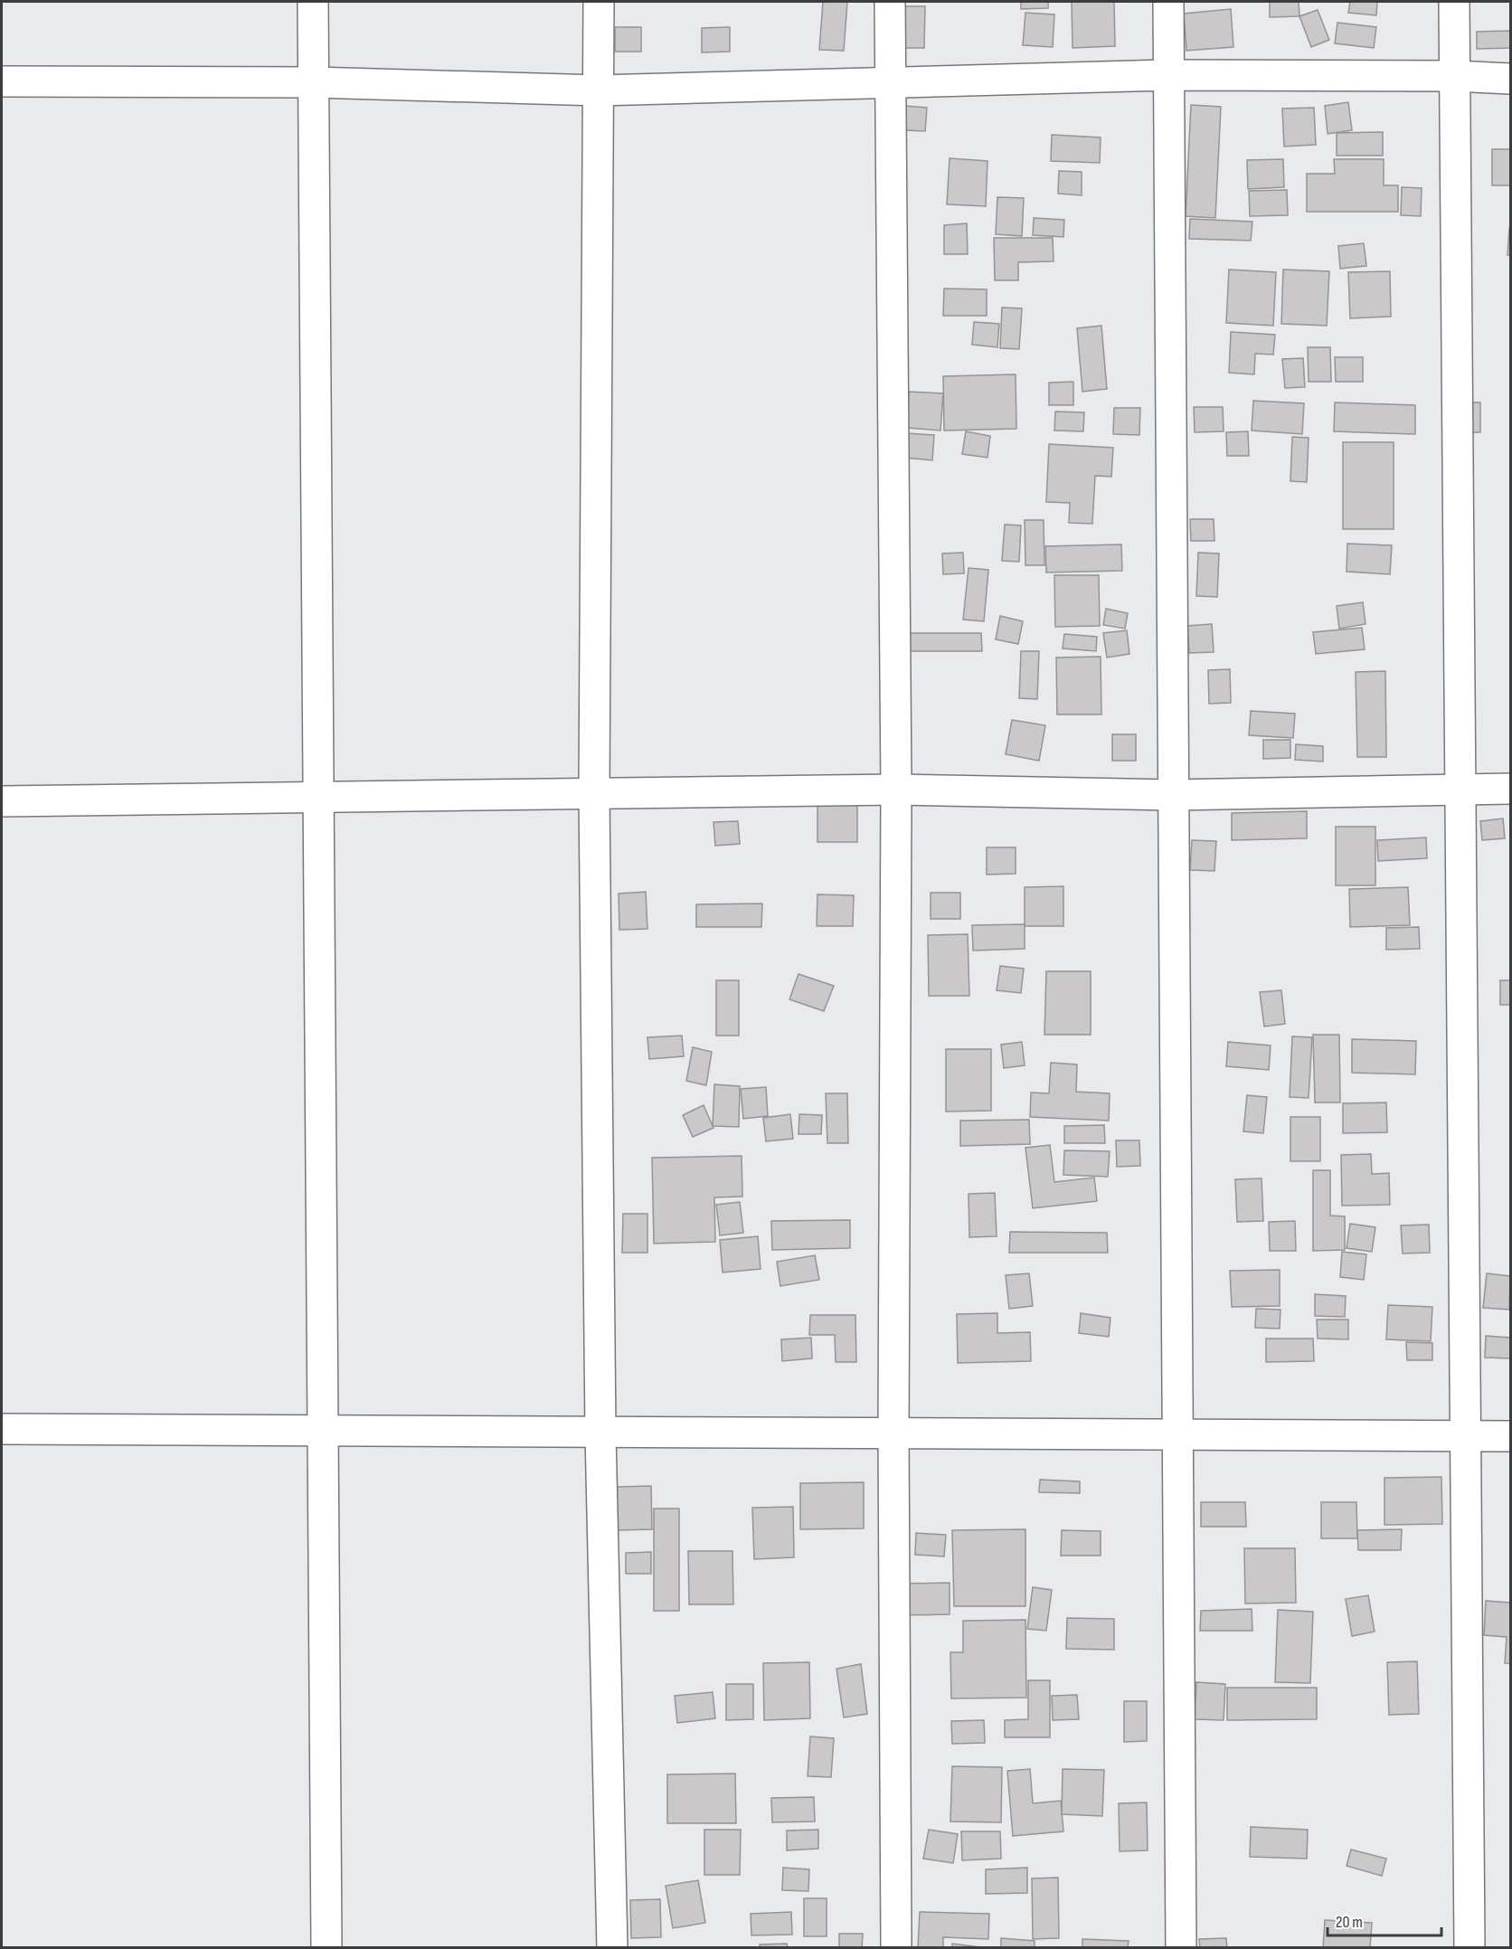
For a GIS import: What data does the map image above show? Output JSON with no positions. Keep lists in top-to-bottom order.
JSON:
{
  "scale_bar": "20 m"
}
